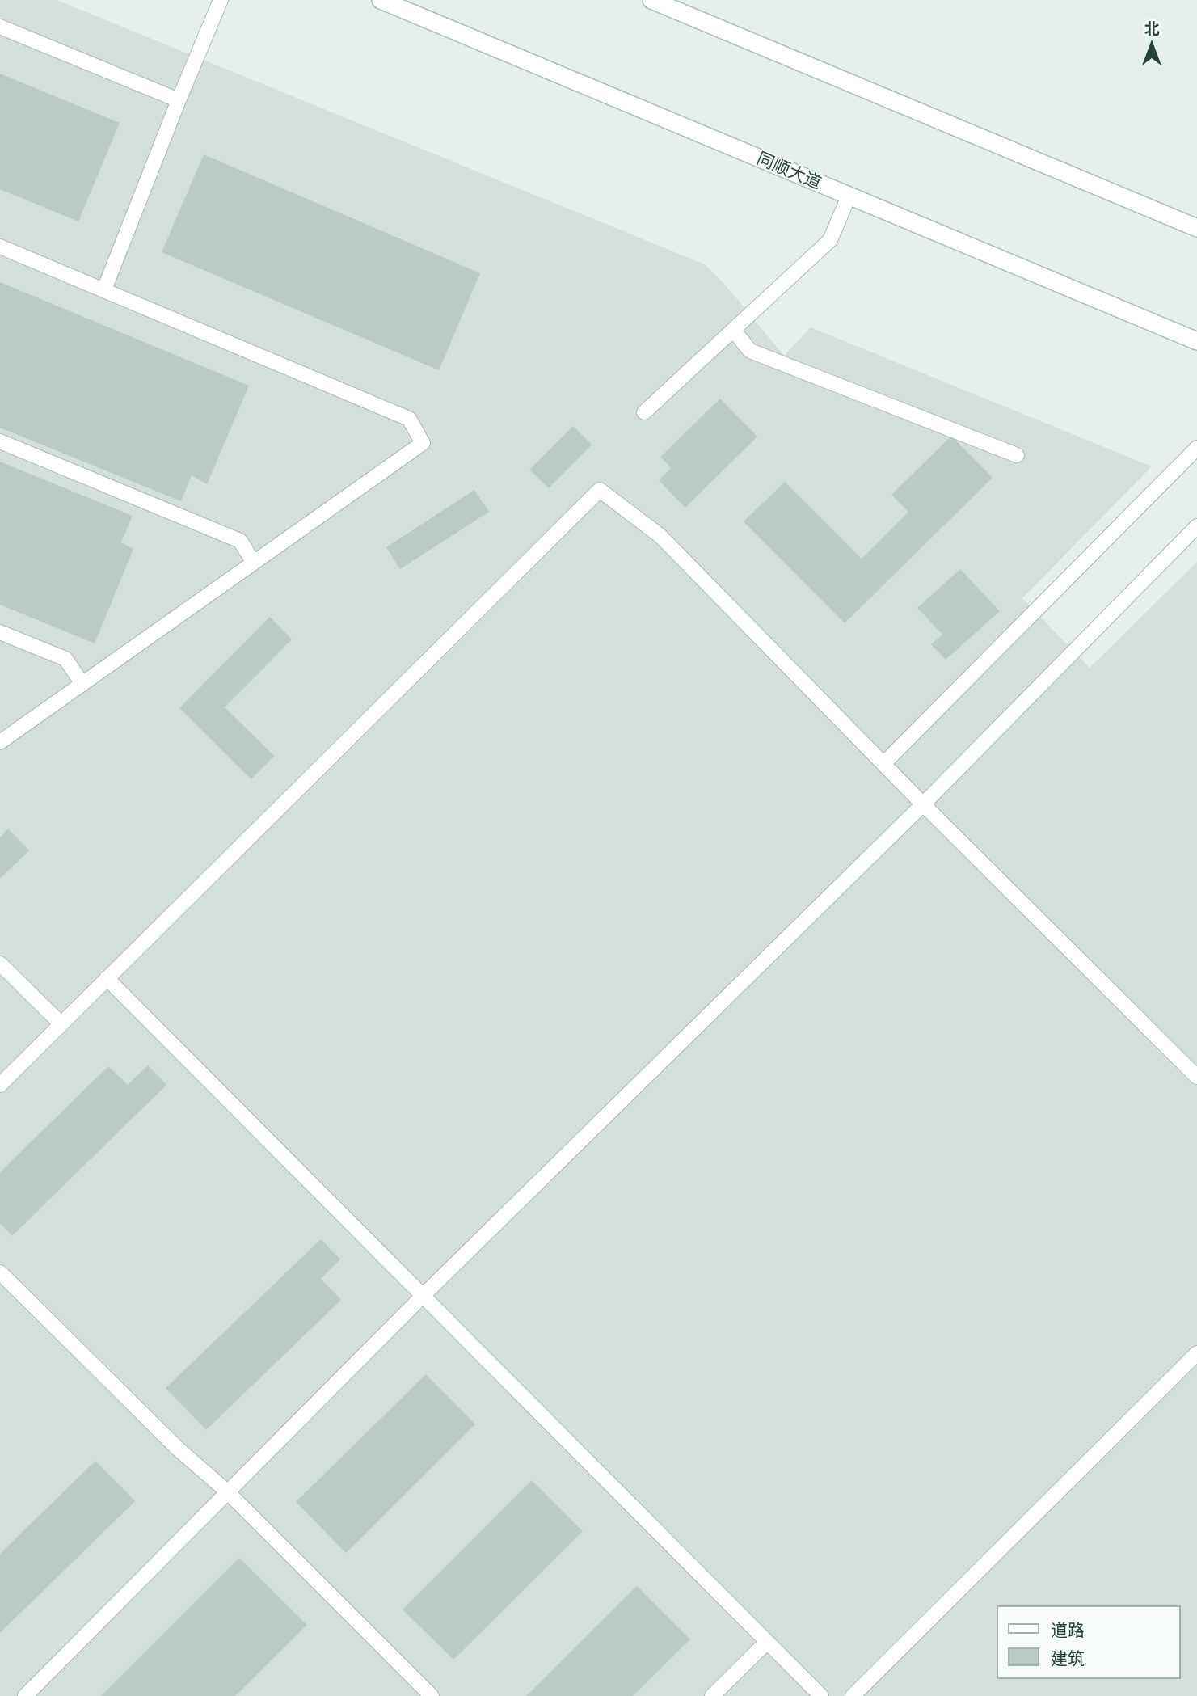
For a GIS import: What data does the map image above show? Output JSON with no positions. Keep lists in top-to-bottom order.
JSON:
{
  "streets": {
    "main road": ["同顺大道"]
  },
  "legend": ["道路", "建筑"],
  "north": "top"
}
